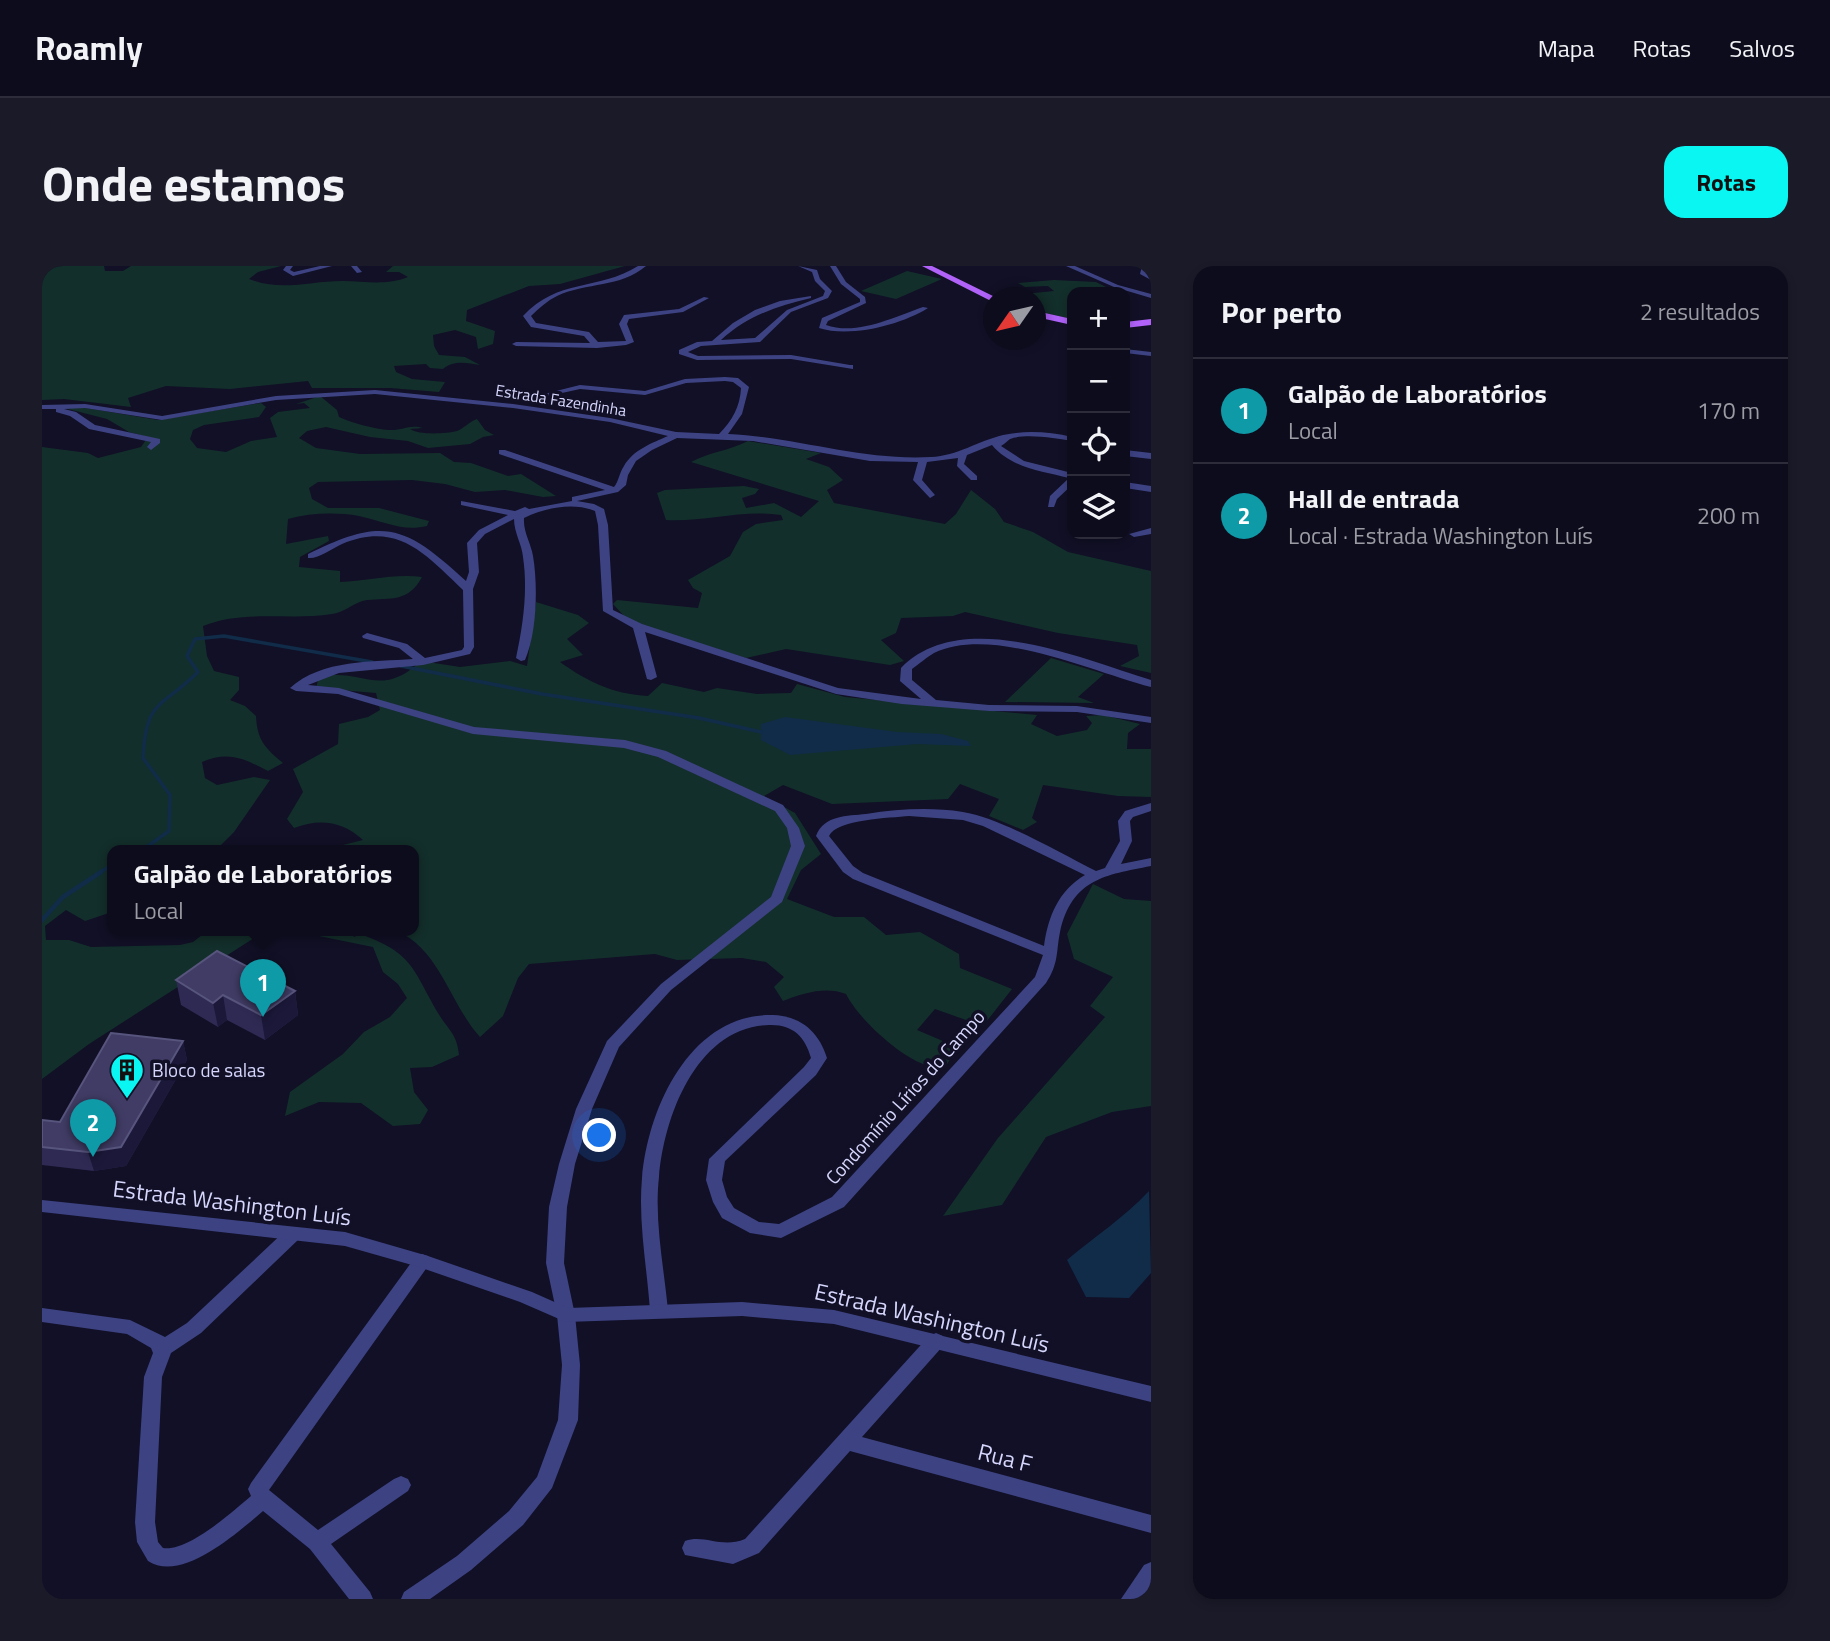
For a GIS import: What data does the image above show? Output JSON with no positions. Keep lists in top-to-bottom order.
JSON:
{
  "streets": {
    "street": [
      "Estrada Fazendinha",
      "Condomínio Lírios do Campo",
      "Estrada Washington Luís",
      "Rua F"
    ]
  },
  "crossings": [
    ["Condomínio Lírios do Campo", "Estrada Washington Luís"]
  ],
  "places": {
    "building": ["Bloco de salas"]
  },
  "north": "bottom left",
  "page": {
    "header": "Roamly",
    "nav": ["Mapa", "Rotas", "Salvos"],
    "title": "Onde estamos",
    "buttons": "Rotas",
    "heading": ["Por perto", "2 resultados"],
    "map_buttons": ["+", "−"],
    "list": [
      {
        "mark": "1",
        "name": "Galpão de Laboratórios",
        "note": "Local",
        "value": "170 m"
      },
      {
        "mark": "2",
        "name": "Hall de entrada",
        "note": "Local · Estrada Washington Luís",
        "value": "200 m"
      }
    ],
    "popup": ["Galpão de Laboratórios", "Local"],
    "pins": ["1", "2"]
  }
}
